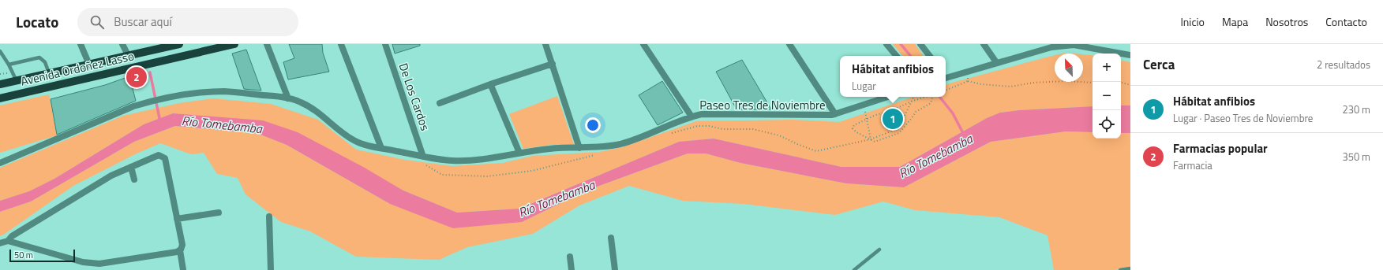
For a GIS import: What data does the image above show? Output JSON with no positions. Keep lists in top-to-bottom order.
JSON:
{
  "streets": {
    "main road": ["Avenida Ordoñez Lasso"],
    "street": ["De Los Cardos", "Paseo Tres de Noviembre"]
  },
  "crossings": [
    ["De Los Cardos", "Paseo Tres de Noviembre"]
  ],
  "water": ["Río Tomebamba"],
  "scale_bar": "50 m",
  "north": "top left",
  "page": {
    "header": "Locato",
    "search": "Buscar aquí",
    "nav": [
      "Inicio",
      "Mapa",
      "Nosotros",
      "Contacto"
    ],
    "heading": ["Cerca", "2 resultados"],
    "map_buttons": ["+", "−"],
    "popup": ["Hábitat anfibios", "Lugar"],
    "pins": ["2", "1"],
    "list": [
      {
        "mark": "1",
        "name": "Hábitat anfibios",
        "note": "Lugar · Paseo Tres de Noviembre",
        "value": "230 m"
      },
      {
        "mark": "2",
        "name": "Farmacias popular",
        "note": "Farmacia",
        "value": "350 m"
      }
    ],
    "scale": "50 m"
  }
}
